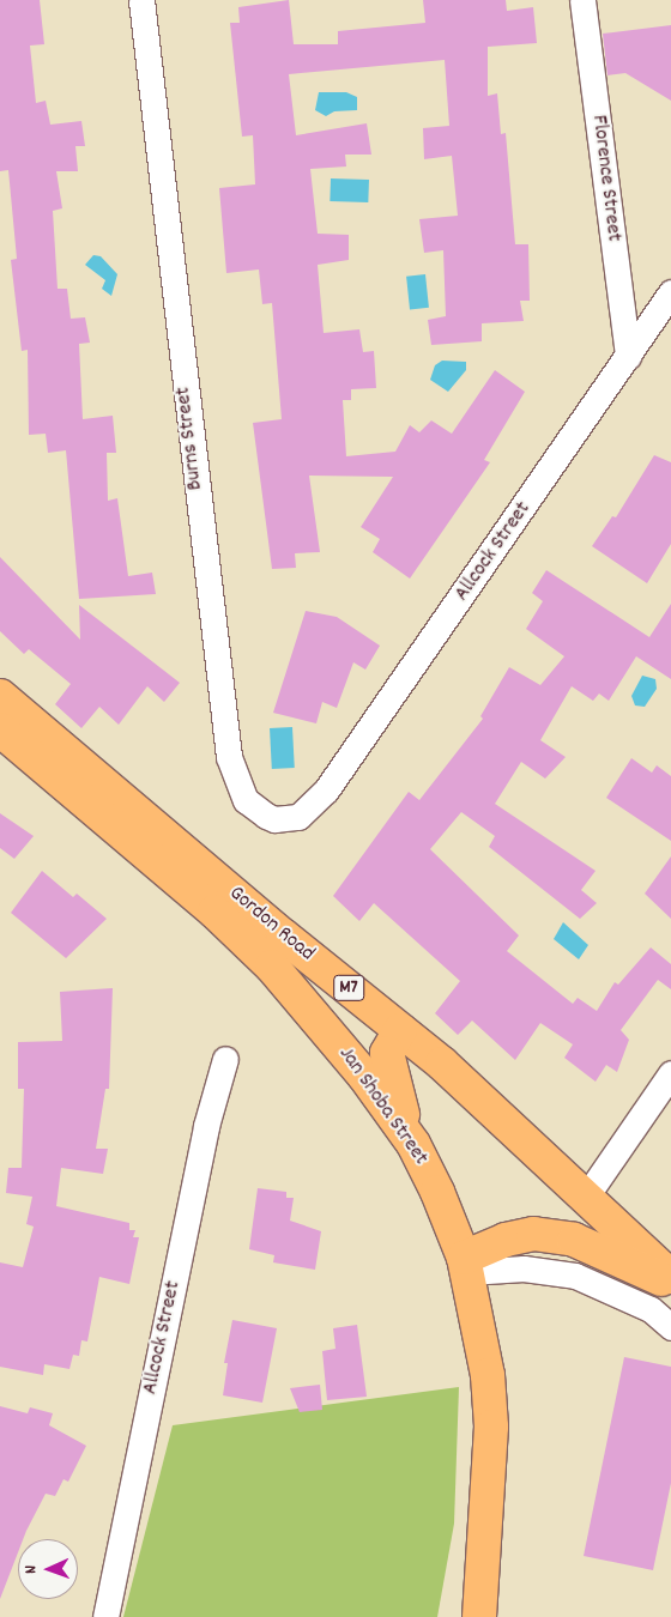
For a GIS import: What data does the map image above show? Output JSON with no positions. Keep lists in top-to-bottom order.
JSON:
{
  "streets": {
    "main road": ["Gordon Road", "M7", "Jan Shoba Street"],
    "street": ["Florence Street", "Burns Street", "Allcock Street"]
  },
  "crossings": [
    ["Florence Street", "Allcock Street"],
    ["Burns Street", "Allcock Street"]
  ],
  "north": "left"
}
